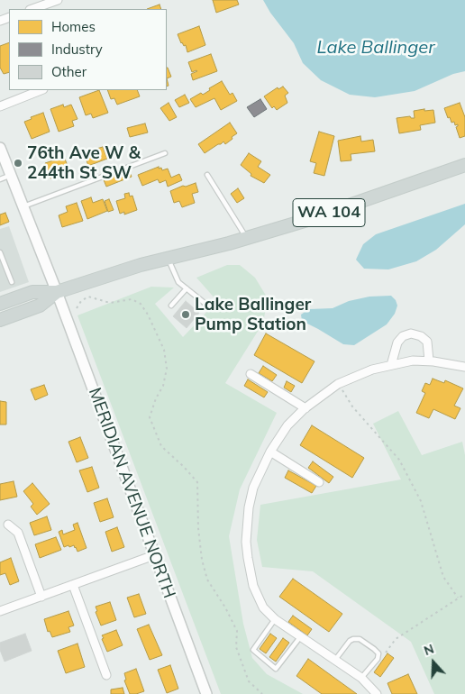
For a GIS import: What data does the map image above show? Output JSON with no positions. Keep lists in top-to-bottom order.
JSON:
{
  "streets": {
    "main road": ["WA 104"],
    "street": ["MERIDIAN AVENUE NORTH"]
  },
  "crossings": [
    ["WA 104", "MERIDIAN AVENUE NORTH"]
  ],
  "water": ["Lake Ballinger"],
  "places": ["76th Ave W & 244th St SW", "Lake Ballinger Pump Station"],
  "legend": ["Homes", "Industry", "Other"],
  "north": "top"
}
